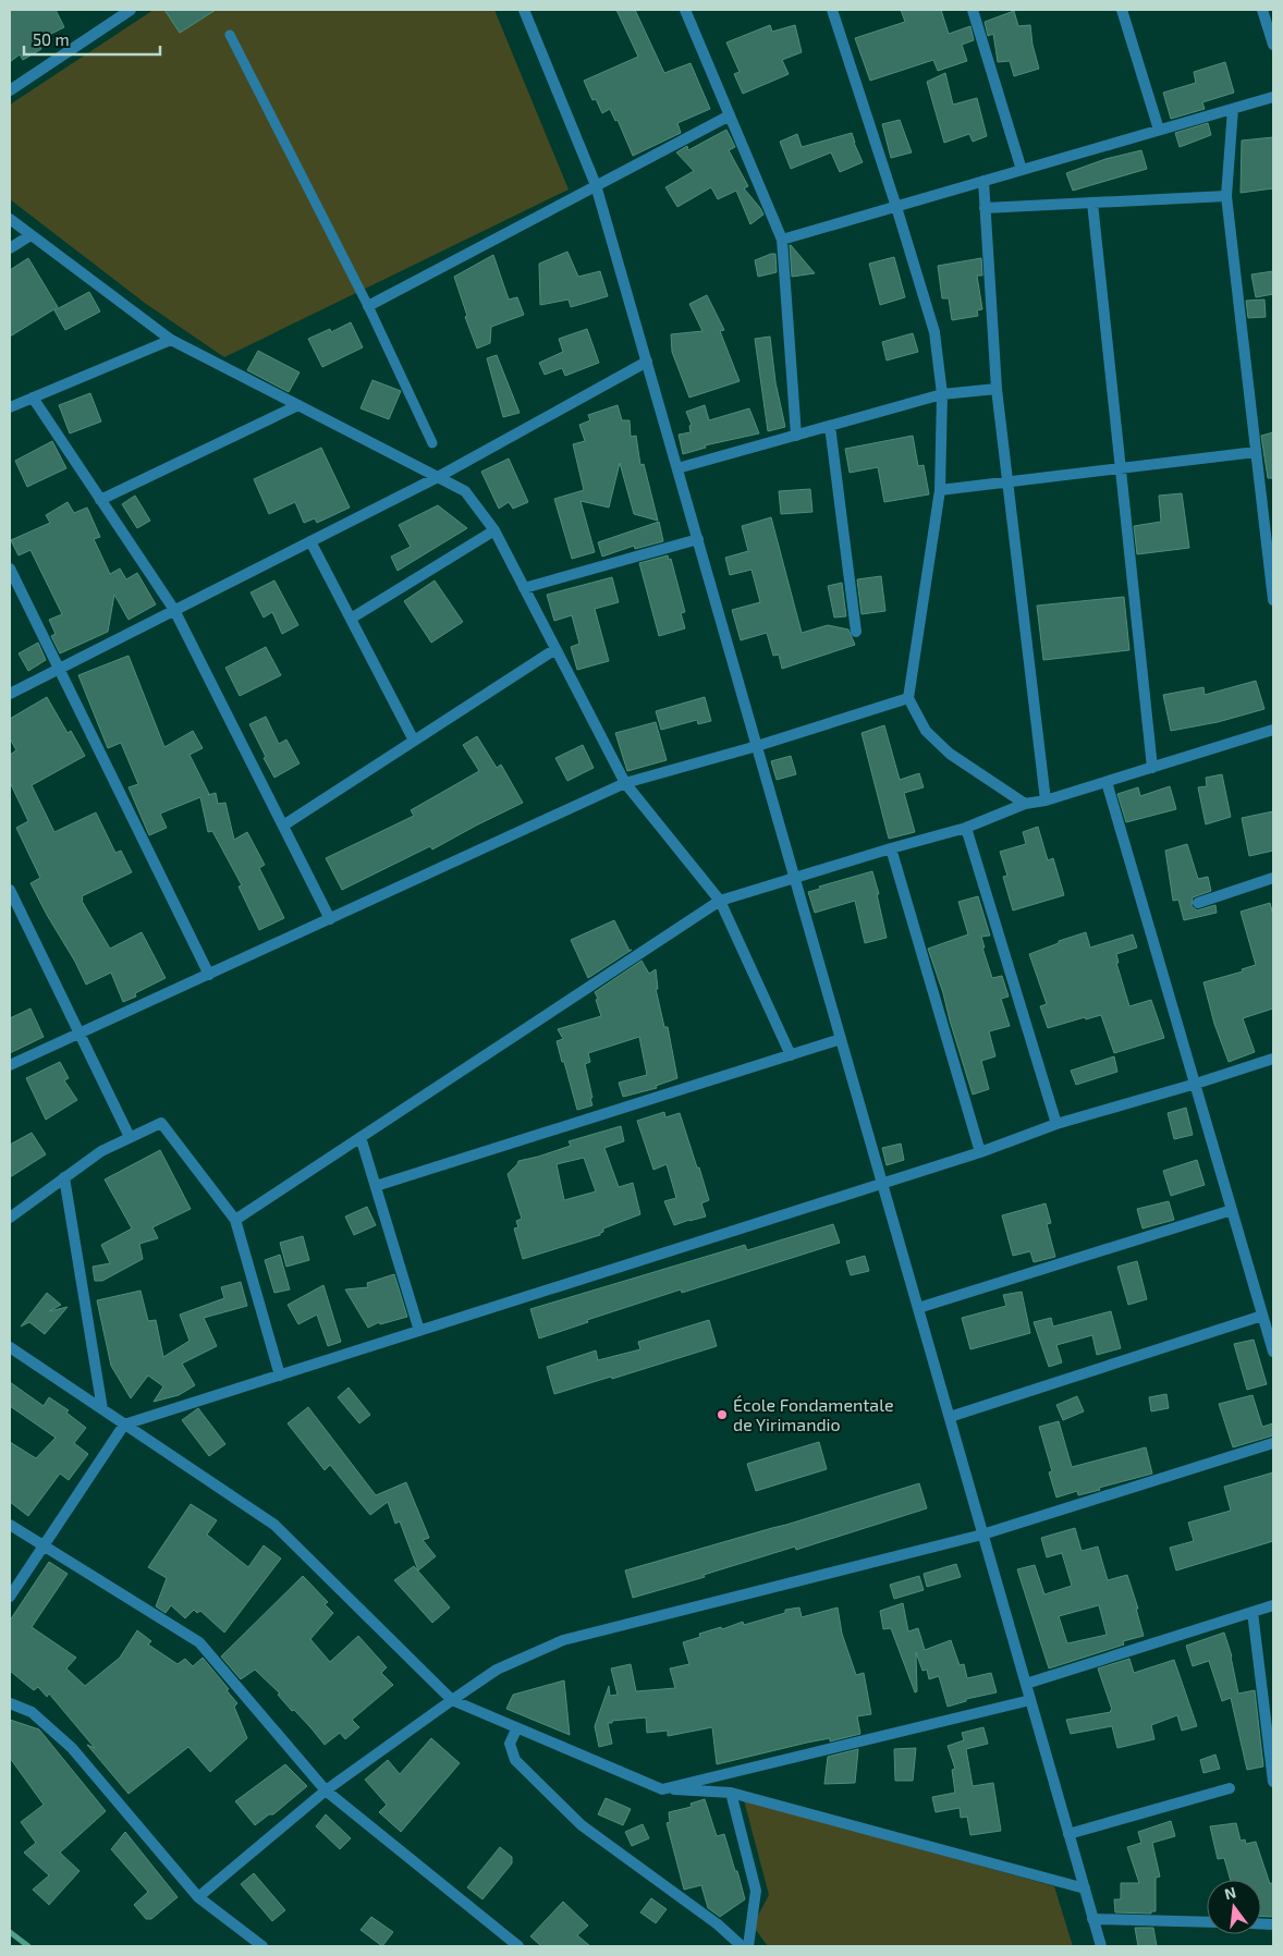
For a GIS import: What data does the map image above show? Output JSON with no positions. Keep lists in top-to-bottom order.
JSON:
{
  "places": ["École Fondamentale de Yirimandio"],
  "scale_bar": "50 m",
  "north": "top"
}
